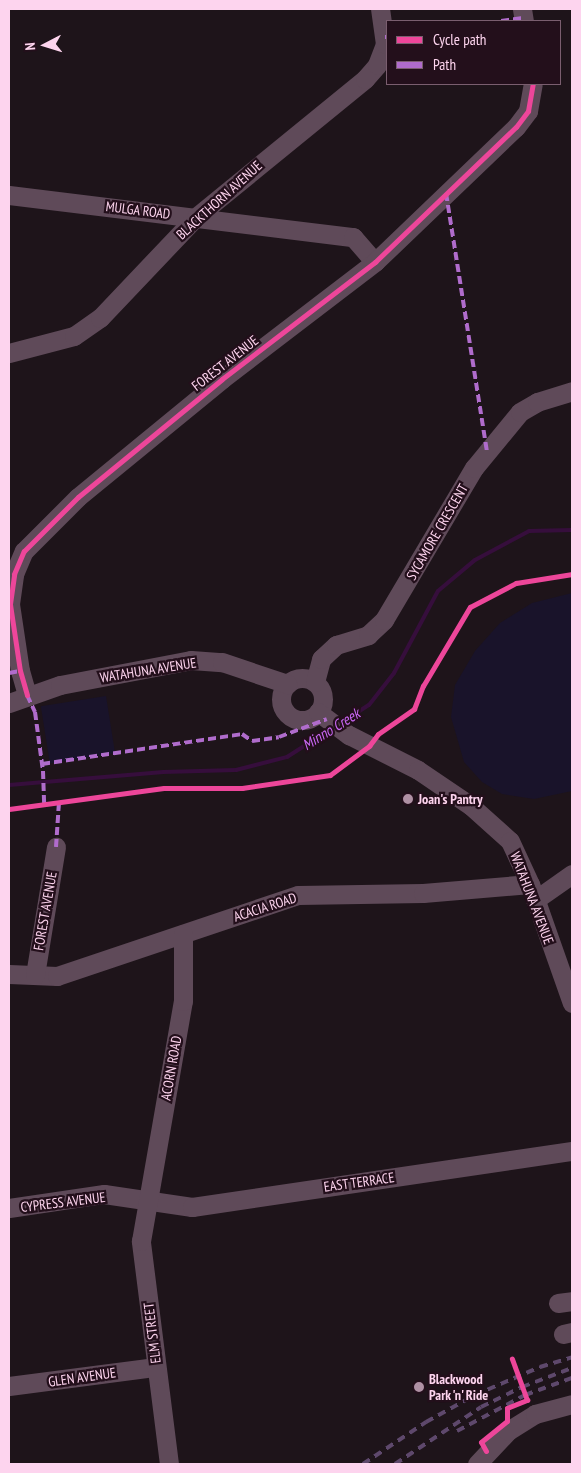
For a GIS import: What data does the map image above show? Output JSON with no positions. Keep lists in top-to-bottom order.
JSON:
{
  "streets": {
    "street": [
      "BLACKTHORN AVENUE",
      "MULGA ROAD",
      "FOREST AVENUE",
      "SYCAMORE CRESCENT",
      "WATAHUNA AVENUE",
      "ACACIA ROAD",
      "ACORN ROAD",
      "EAST TERRACE",
      "CYPRESS AVENUE",
      "ELM STREET",
      "GLEN AVENUE"
    ]
  },
  "crossings": [
    ["BLACKTHORN AVENUE", "MULGA ROAD"],
    ["MULGA ROAD", "FOREST AVENUE"],
    ["FOREST AVENUE", "WATAHUNA AVENUE"],
    ["FOREST AVENUE", "ACACIA ROAD"],
    ["WATAHUNA AVENUE", "ACACIA ROAD"],
    ["ACACIA ROAD", "ACORN ROAD"],
    ["ACORN ROAD", "EAST TERRACE"],
    ["ACORN ROAD", "CYPRESS AVENUE"],
    ["ACORN ROAD", "ELM STREET"],
    ["EAST TERRACE", "CYPRESS AVENUE"],
    ["EAST TERRACE", "ELM STREET"],
    ["CYPRESS AVENUE", "ELM STREET"],
    ["ELM STREET", "GLEN AVENUE"]
  ],
  "water": ["Minno Creek"],
  "places": ["Joan's Pantry", "Blackwood Park 'n' Ride"],
  "legend": ["Cycle path", "Path"],
  "north": "left"
}
